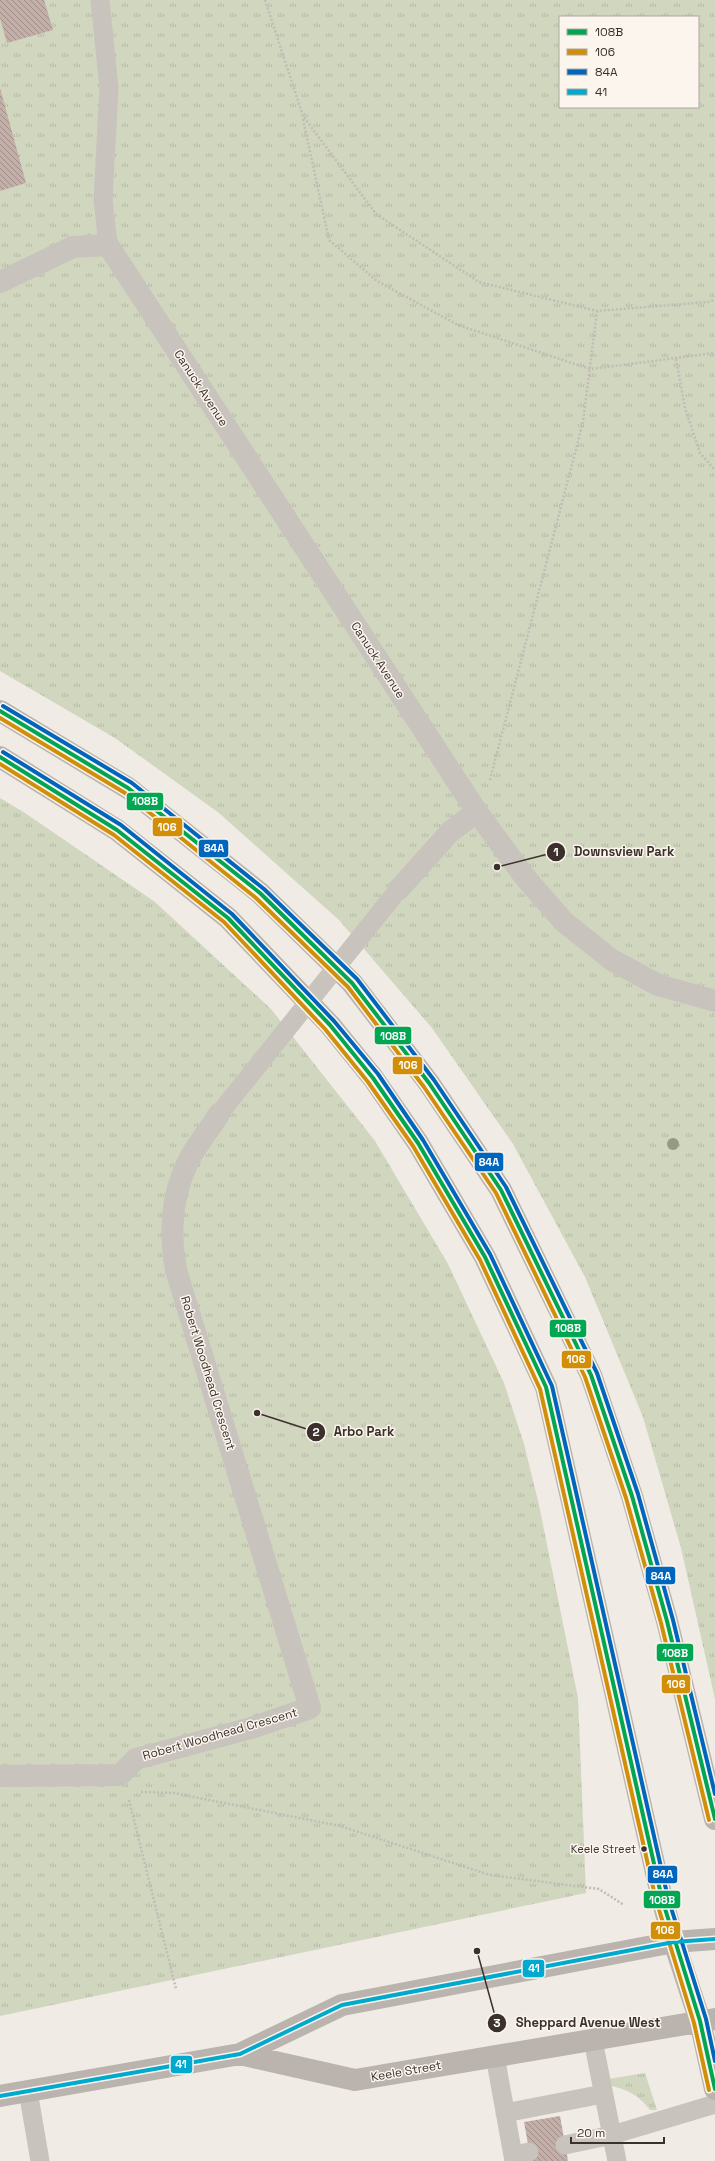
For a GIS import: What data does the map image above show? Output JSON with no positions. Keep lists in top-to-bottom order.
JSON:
{
  "streets": {
    "main road": ["Keele Street"],
    "street": ["Canuck Avenue", "Robert Woodhead Crescent"]
  },
  "crossings": [
    ["Canuck Avenue", "Robert Woodhead Crescent"]
  ],
  "places": [
    "Downsview Park",
    "Arbo Park",
    "Keele Street",
    "Sheppard Avenue West"
  ],
  "lines": [
    "transit line 84A",
    "transit line 108B",
    "transit line 106",
    "transit line 41"
  ],
  "legend": [
    "108B",
    "106",
    "84A",
    "41"
  ],
  "scale_bar": "20 m"
}
